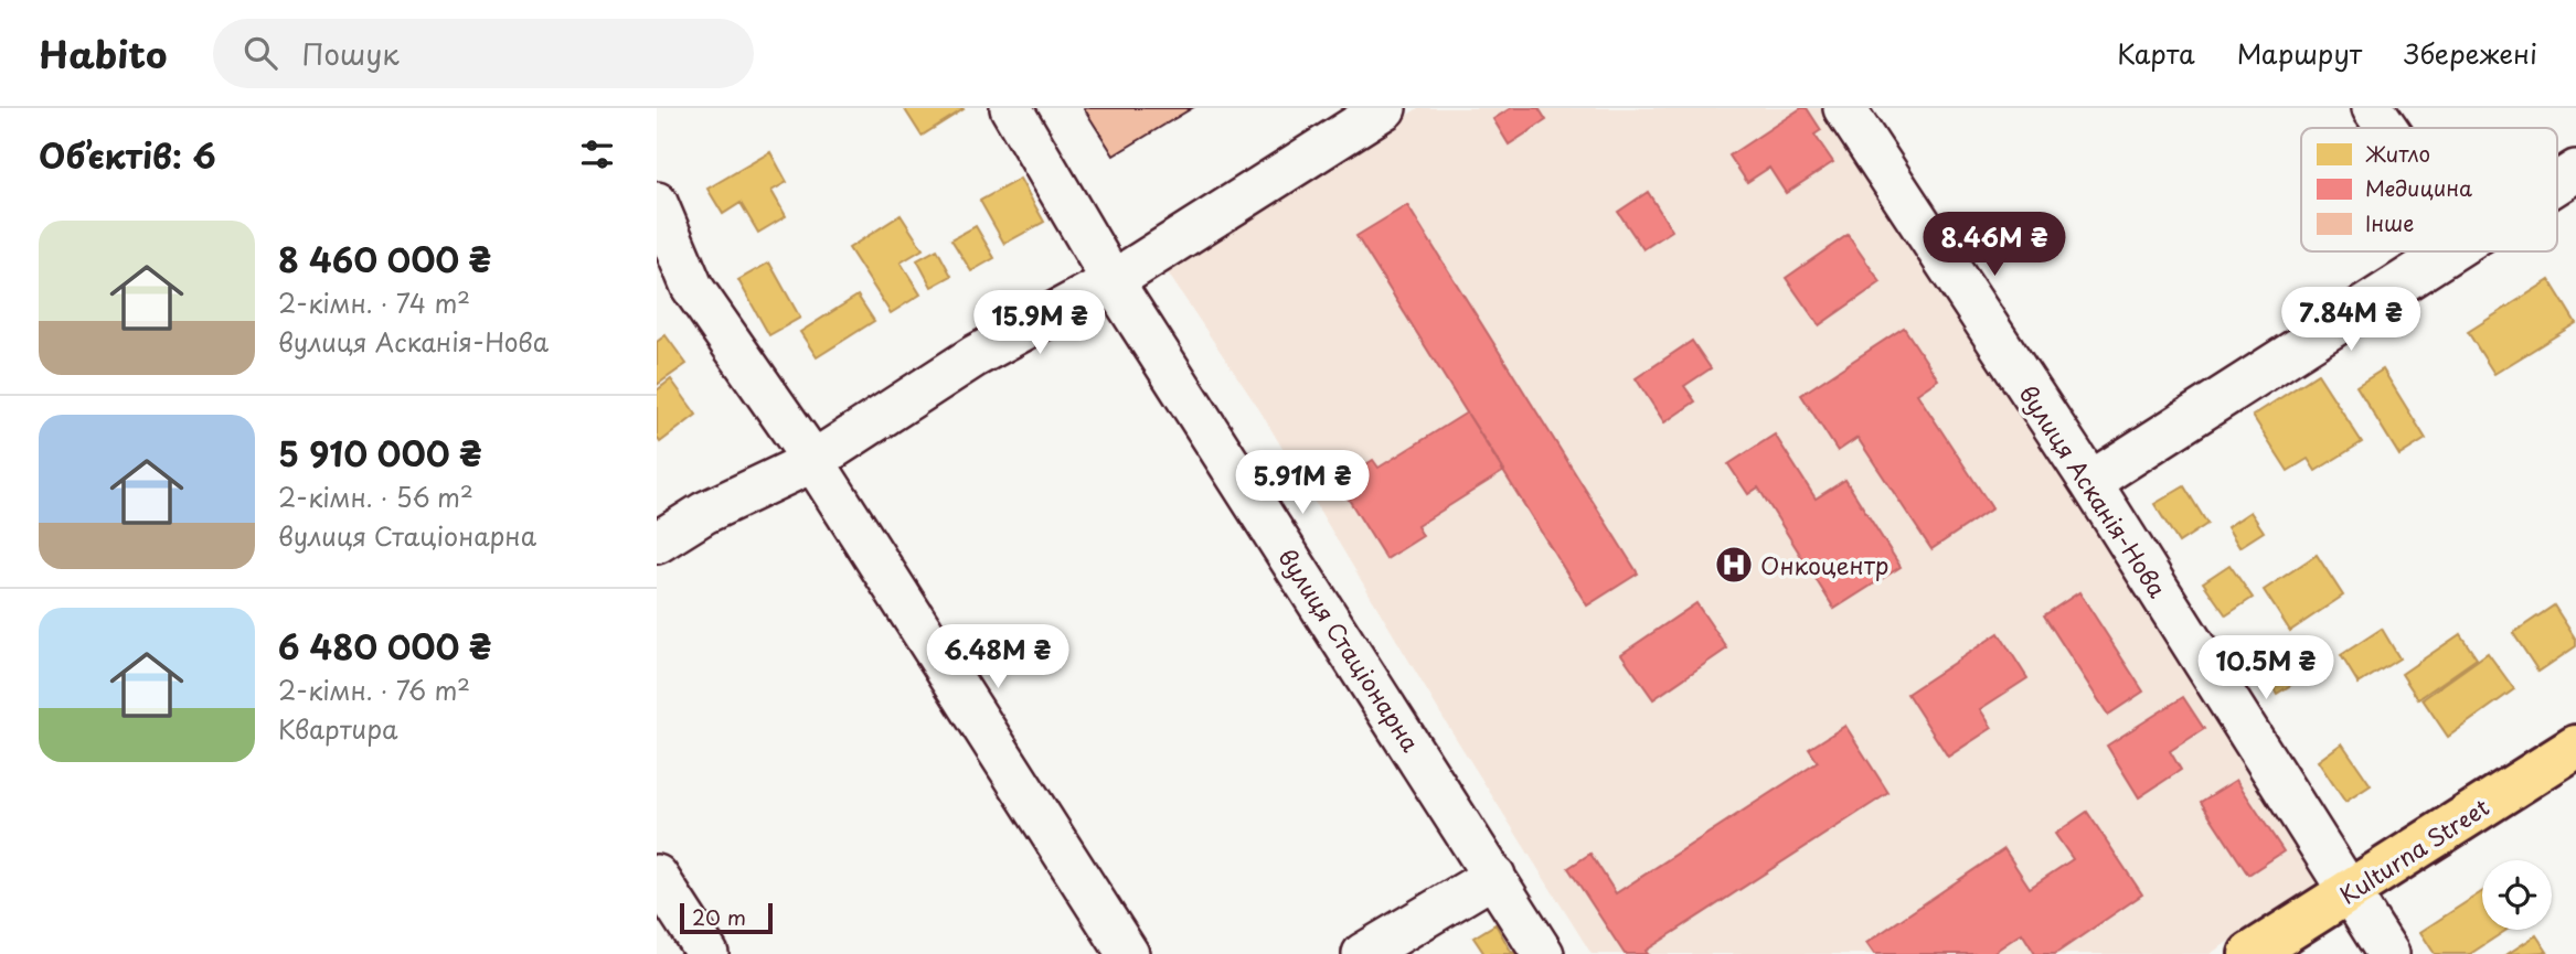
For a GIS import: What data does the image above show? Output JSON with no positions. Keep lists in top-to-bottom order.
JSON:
{
  "streets": {
    "main road": ["Kulturna Street"],
    "street": ["вулиця Асканія-Нова", "вулиця Стаціонарна"]
  },
  "crossings": [
    ["вулиця Асканія-Нова", "Kulturna Street"]
  ],
  "places": {
    "hospital": ["Онкоцентр"]
  },
  "legend": ["Житло", "Медицина", "Інше"],
  "scale_bar": "20 m",
  "page": {
    "header": "Habito",
    "search": "Пошук",
    "nav": ["Карта", "Маршрут", "Збережені"],
    "heading": "Об’єктів: 6",
    "list": [
      {
        "name": "8 460 000 ₴",
        "note": "2-кімн. · 74 m² · вулиця Асканія-Нова"
      },
      {
        "name": "5 910 000 ₴",
        "note": "2-кімн. · 56 m² · вулиця Стаціонарна"
      },
      {
        "name": "6 480 000 ₴",
        "note": "2-кімн. · 76 m² · Квартира"
      }
    ],
    "price": [
      "8.46M ₴",
      "7.84M ₴",
      "15.9M ₴",
      "5.91M ₴",
      "6.48M ₴",
      "10.5M ₴"
    ],
    "scale": "20 m"
  }
}
